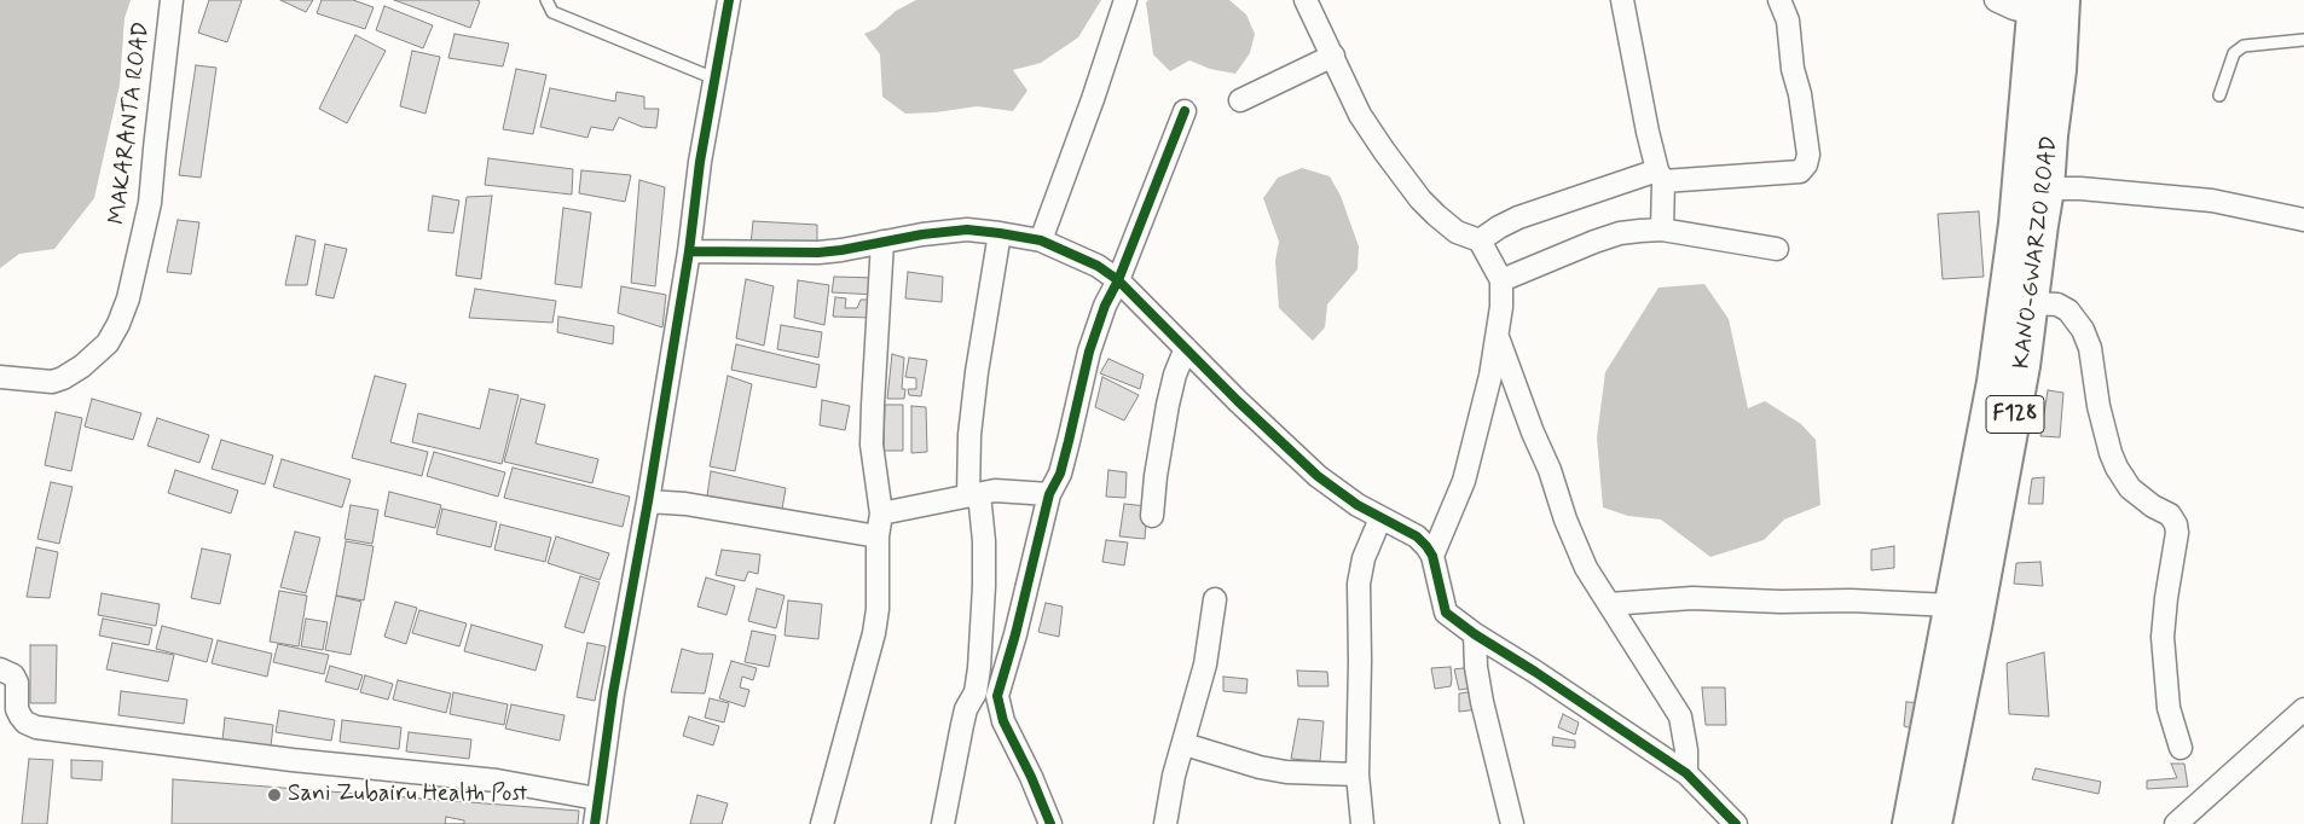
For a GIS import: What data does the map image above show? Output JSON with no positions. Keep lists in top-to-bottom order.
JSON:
{
  "streets": {
    "main road": ["KANO-GWARZO ROAD", "F128"],
    "street": ["MAKARANTA ROAD"]
  },
  "places": ["Sani Zubairu Health Post"]
}
